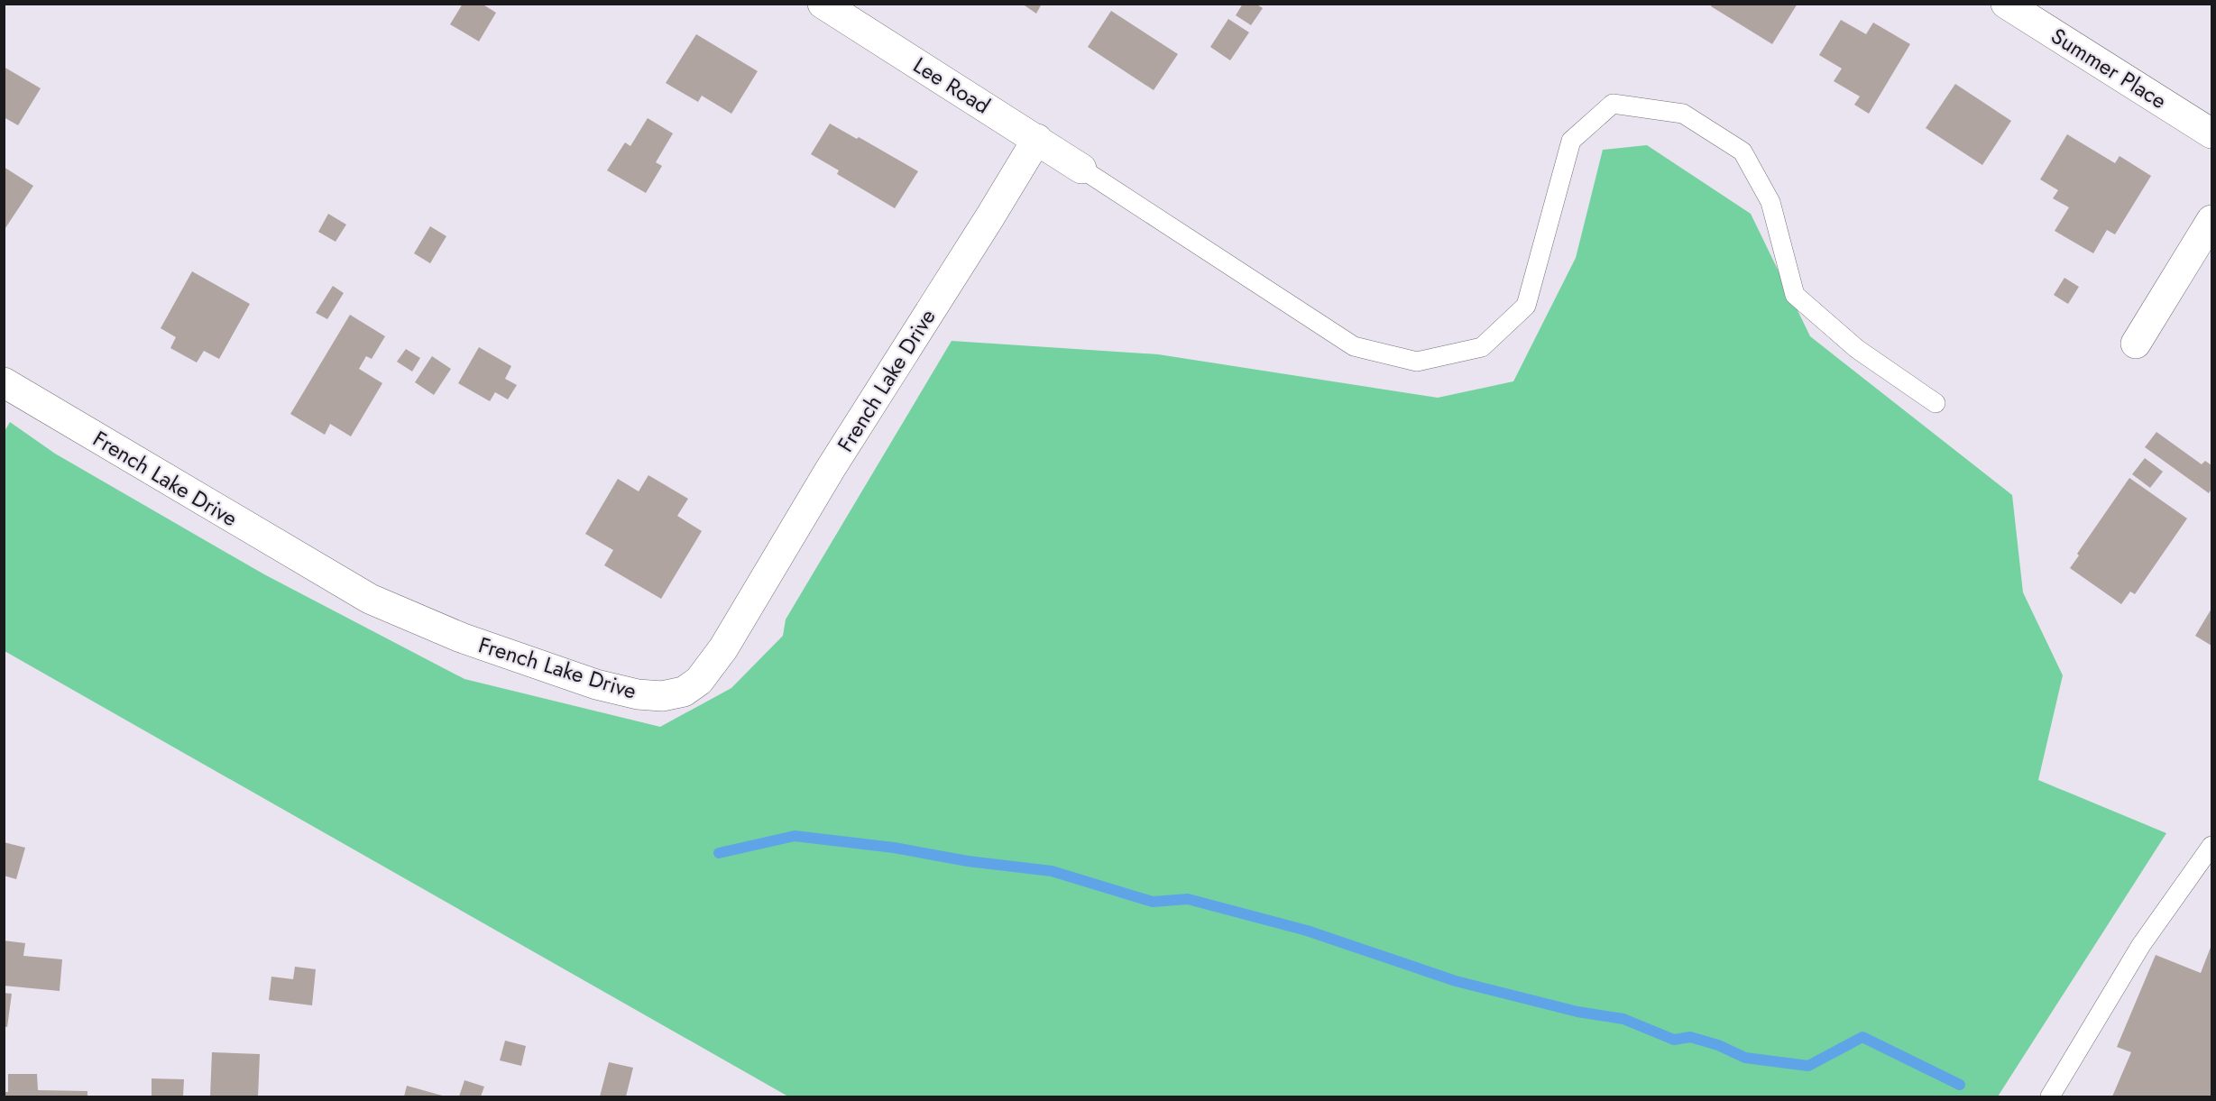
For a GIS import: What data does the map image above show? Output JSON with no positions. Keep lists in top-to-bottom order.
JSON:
{
  "streets": {
    "street": ["Summer Place", "Lee Road", "French Lake Drive"]
  },
  "crossings": [
    ["Lee Road", "French Lake Drive"]
  ]
}
